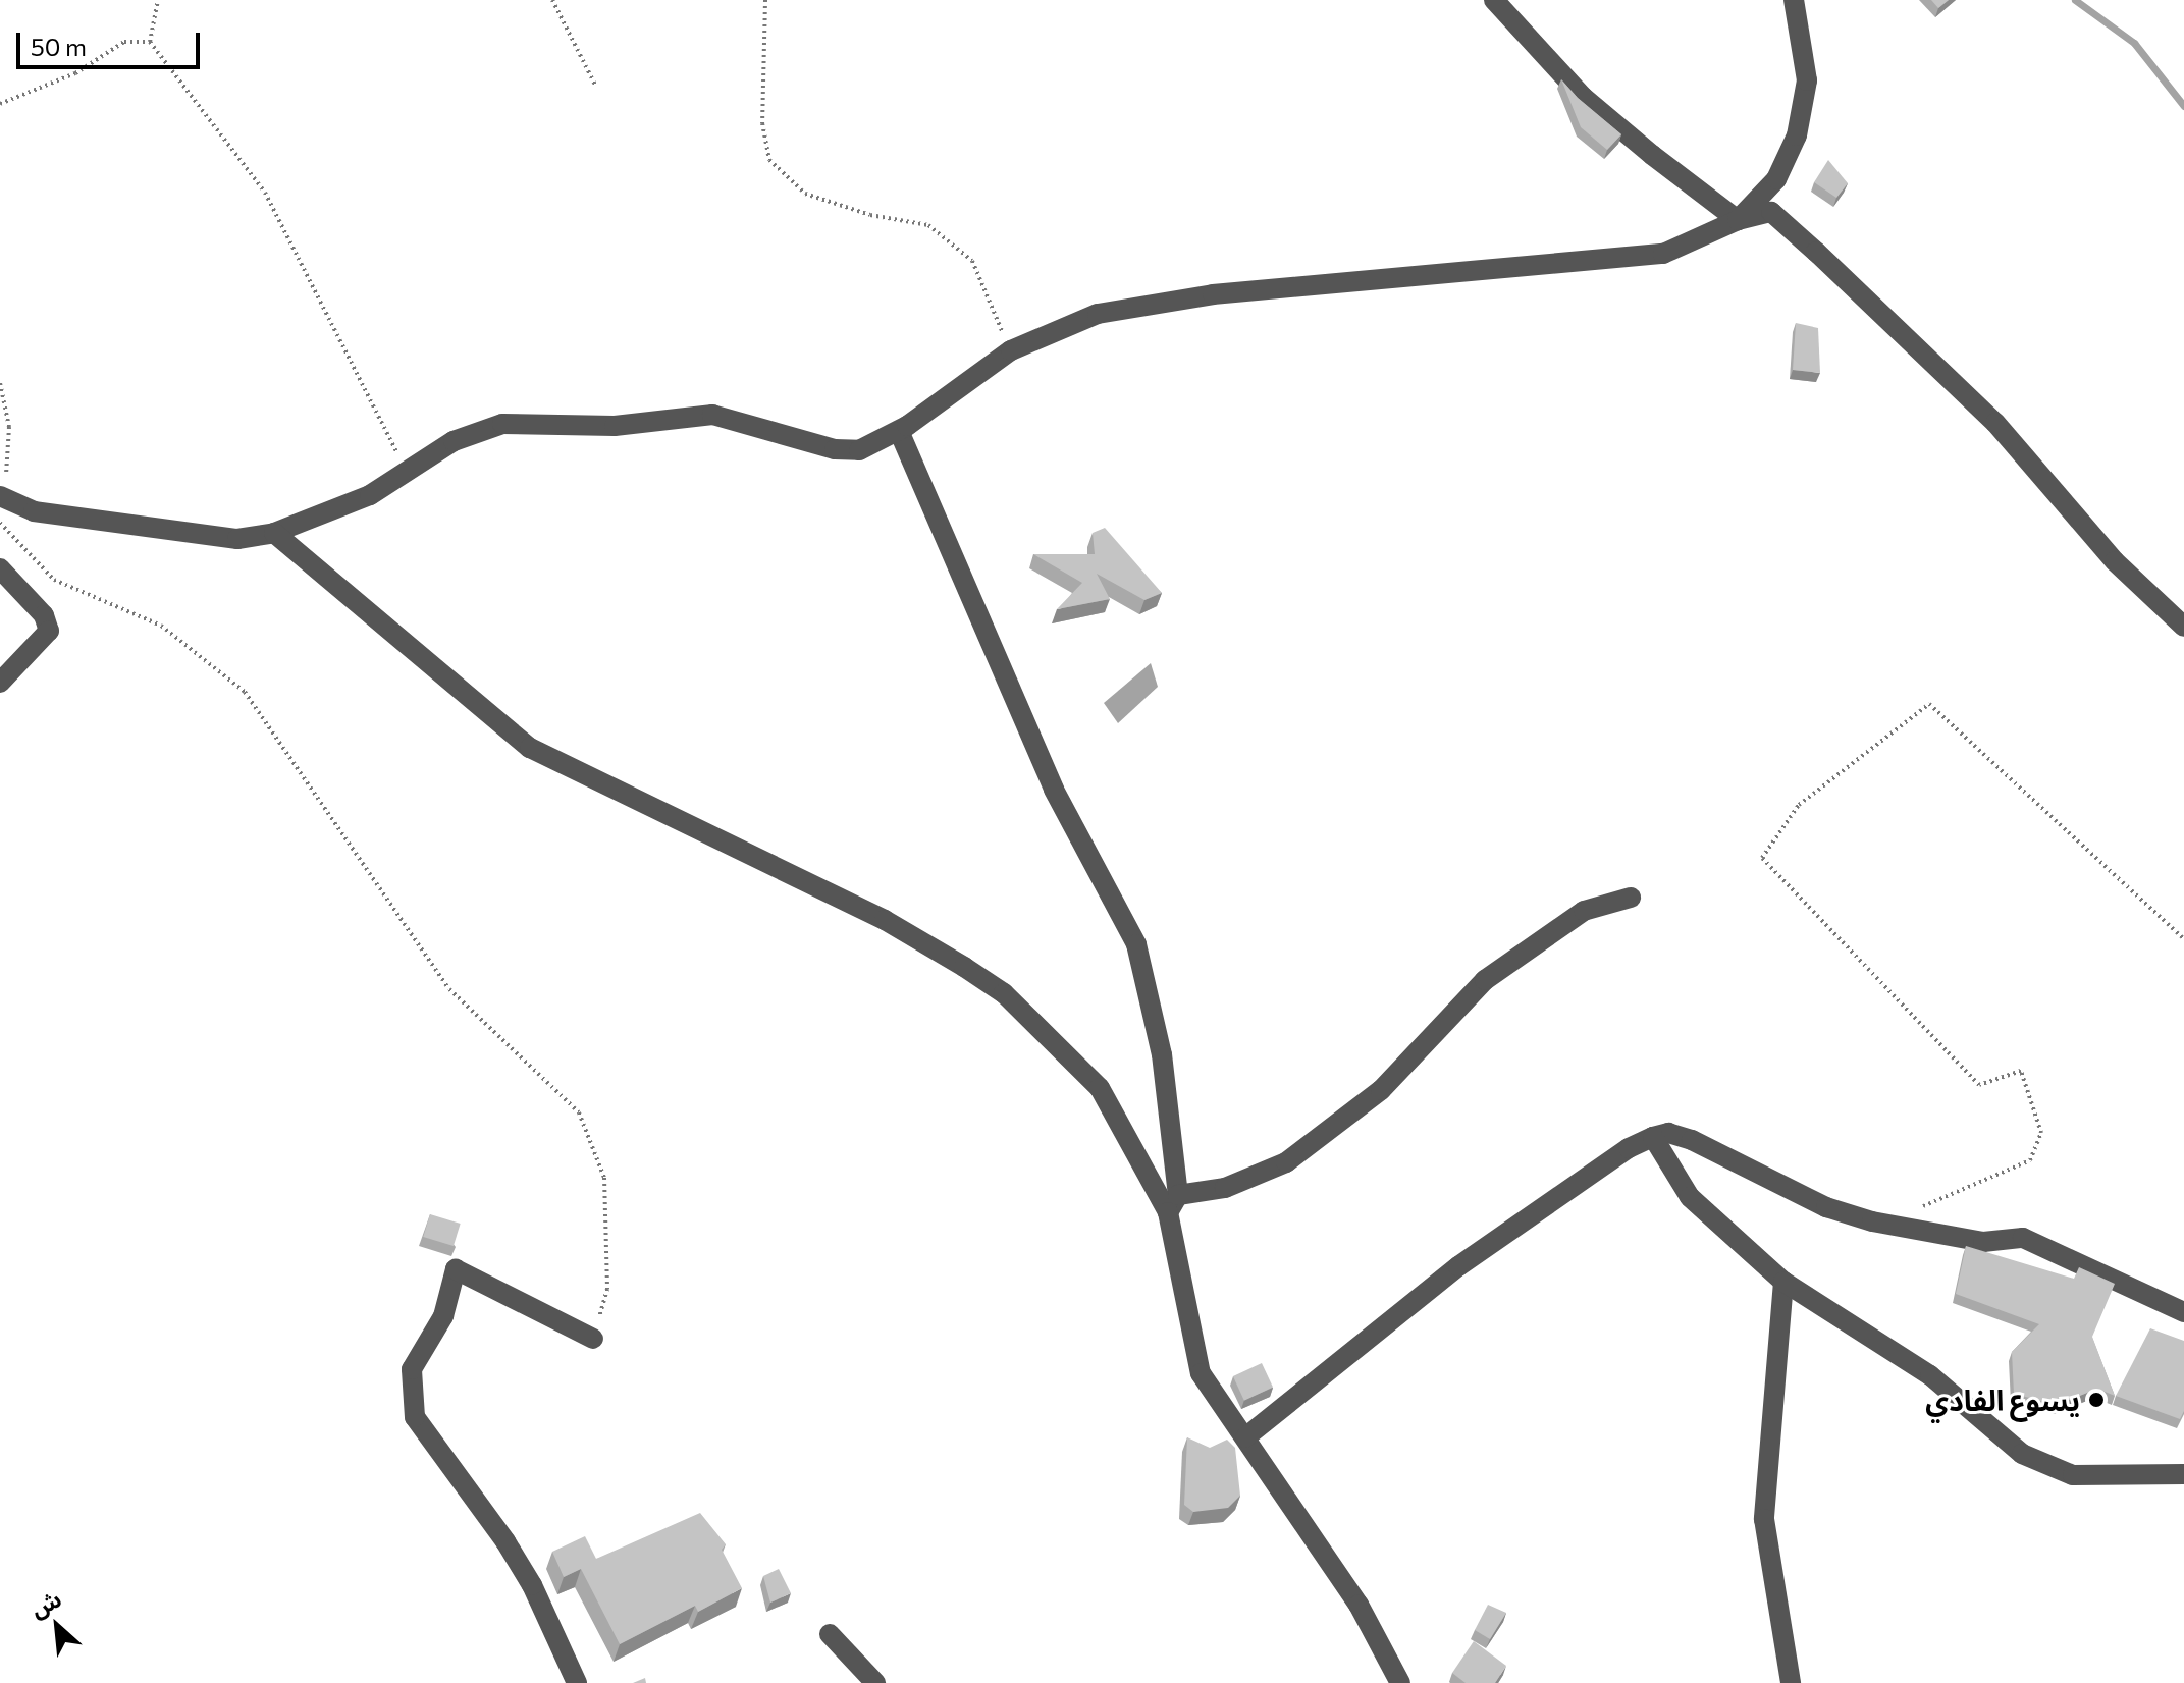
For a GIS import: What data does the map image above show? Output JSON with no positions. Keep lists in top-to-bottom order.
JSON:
{
  "places": ["يسوع الفادي"],
  "scale_bar": "50 m",
  "north": "top left"
}
